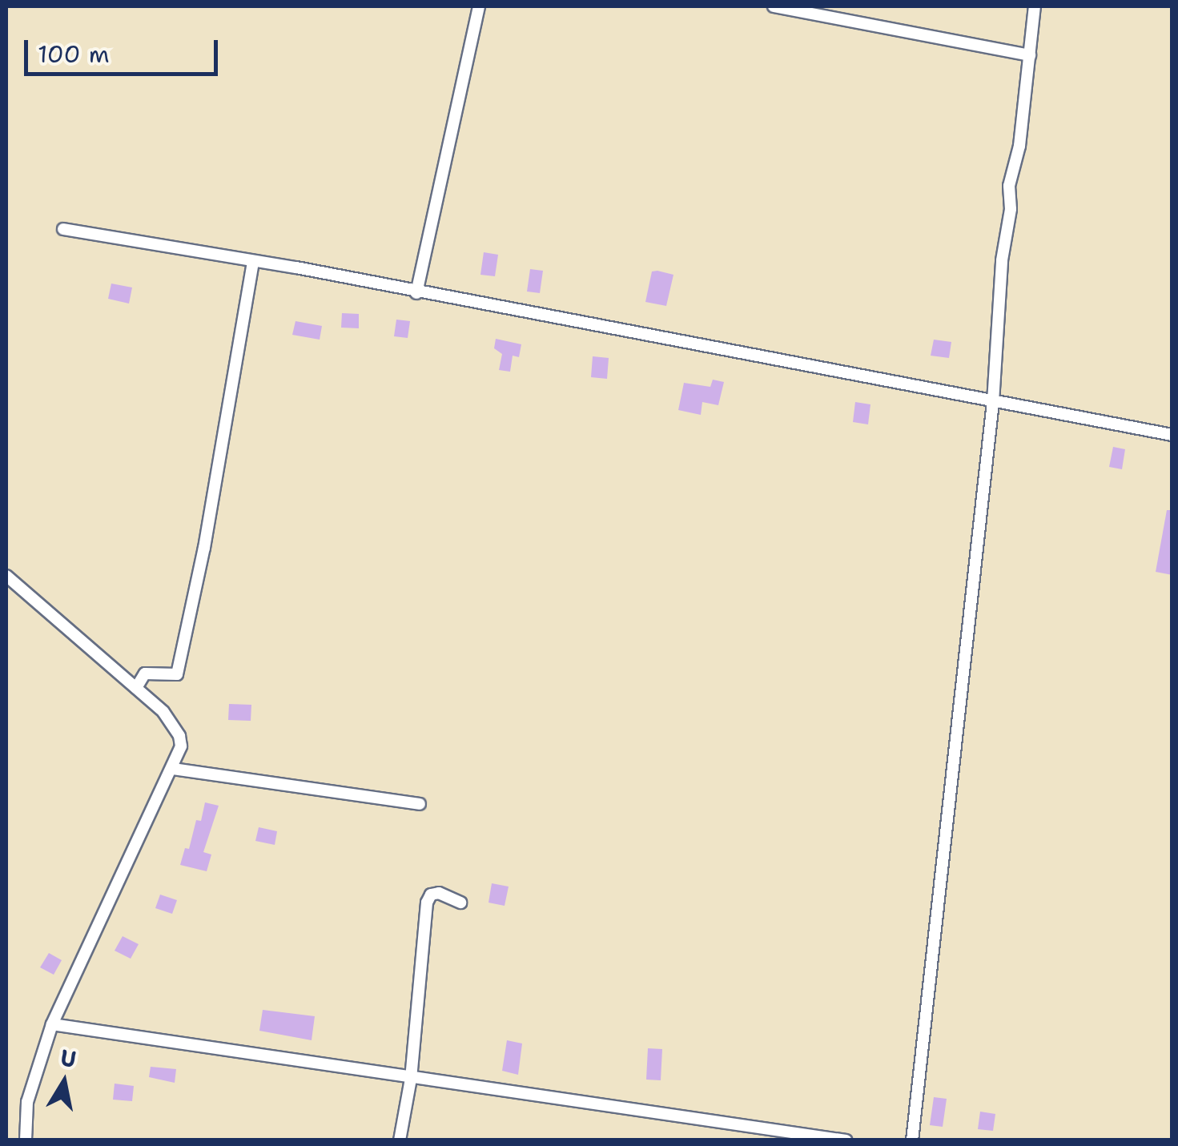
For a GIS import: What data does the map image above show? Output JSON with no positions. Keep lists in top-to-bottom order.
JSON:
{
  "scale_bar": "100 m",
  "north": "top"
}
